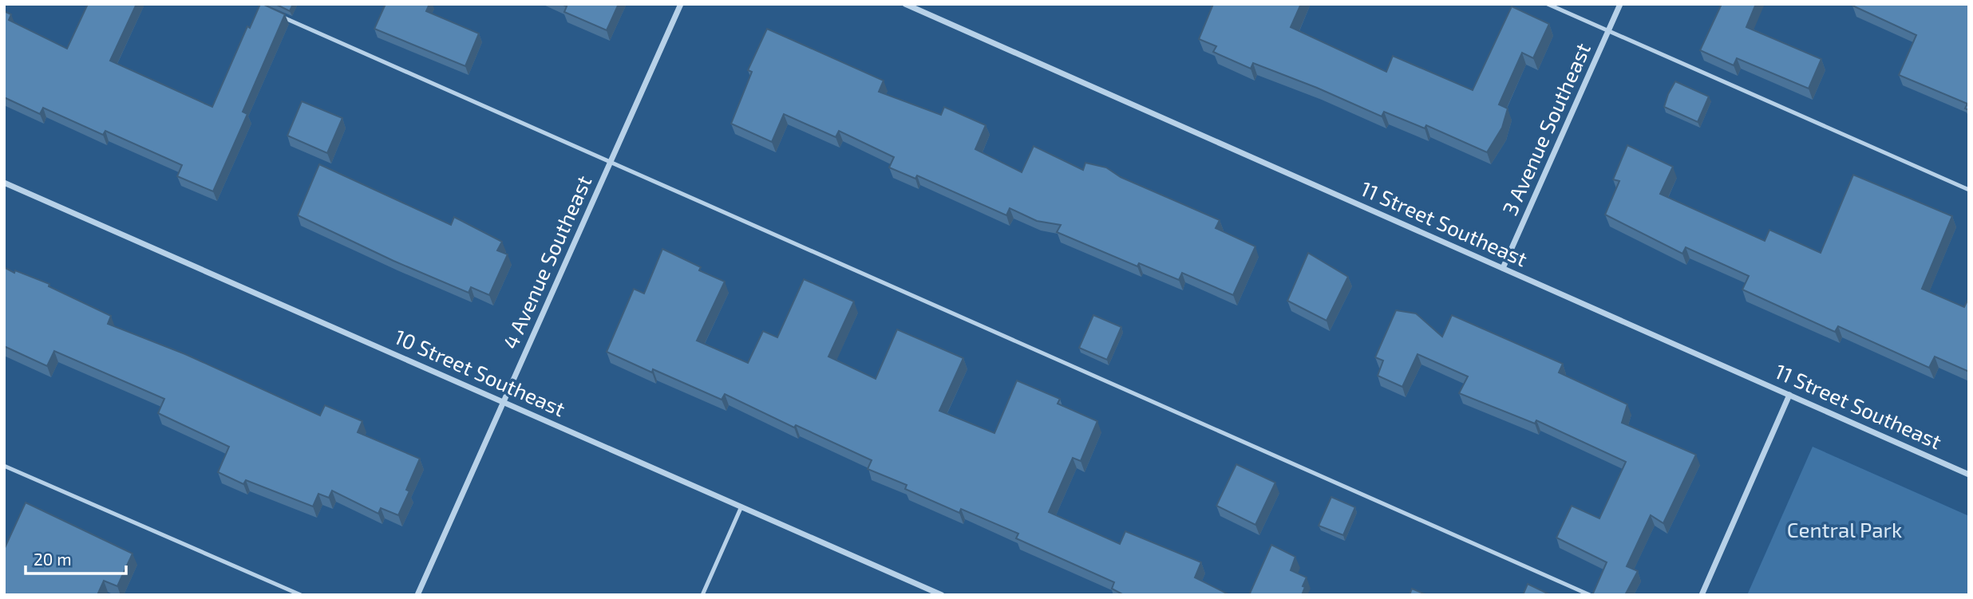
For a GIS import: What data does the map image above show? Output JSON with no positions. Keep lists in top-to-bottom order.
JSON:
{
  "streets": {
    "street": [
      "3 Avenue Southeast",
      "11 Street Southeast",
      "4 Avenue Southeast",
      "10 Street Southeast"
    ]
  },
  "crossings": [
    ["3 Avenue Southeast", "11 Street Southeast"],
    ["4 Avenue Southeast", "10 Street Southeast"]
  ],
  "parks": ["Central Park"],
  "scale_bar": "20 m"
}
